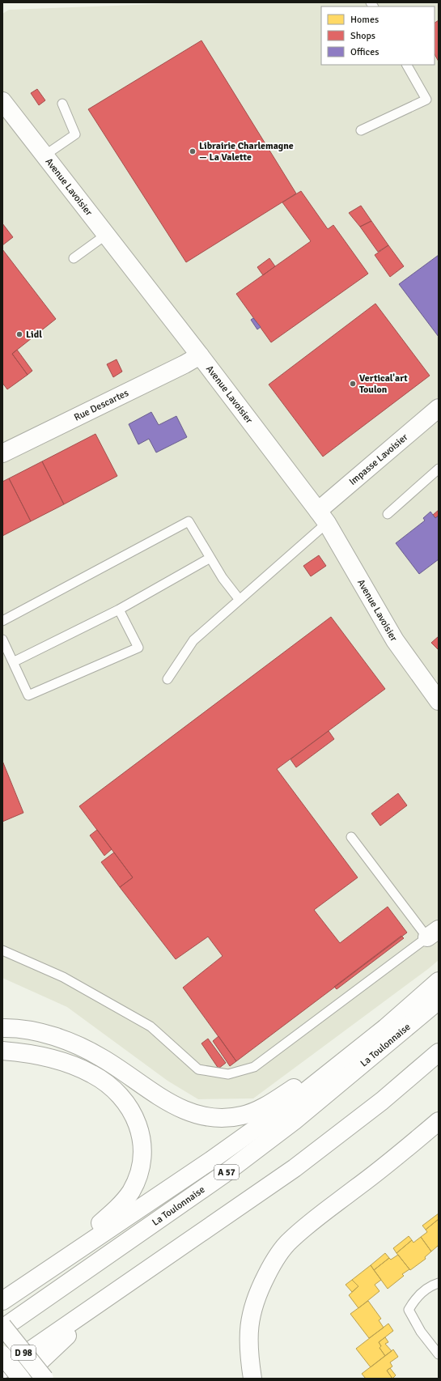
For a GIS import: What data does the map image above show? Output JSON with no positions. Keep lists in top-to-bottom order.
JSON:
{
  "streets": {
    "main road": [
      "Avenue Lavoisier",
      "Rue Descartes",
      "Impasse Lavoisier",
      "La Toulonnaise",
      "A 57",
      "D 98"
    ]
  },
  "crossings": [
    ["Avenue Lavoisier", "Rue Descartes"],
    ["Avenue Lavoisier", "Impasse Lavoisier"],
    ["La Toulonnaise", "D 98"]
  ],
  "places": ["Librairie Charlemagne — La Valette", "Lidl", "Vertical'art Toulon"],
  "legend": ["Homes", "Shops", "Offices"]
}
